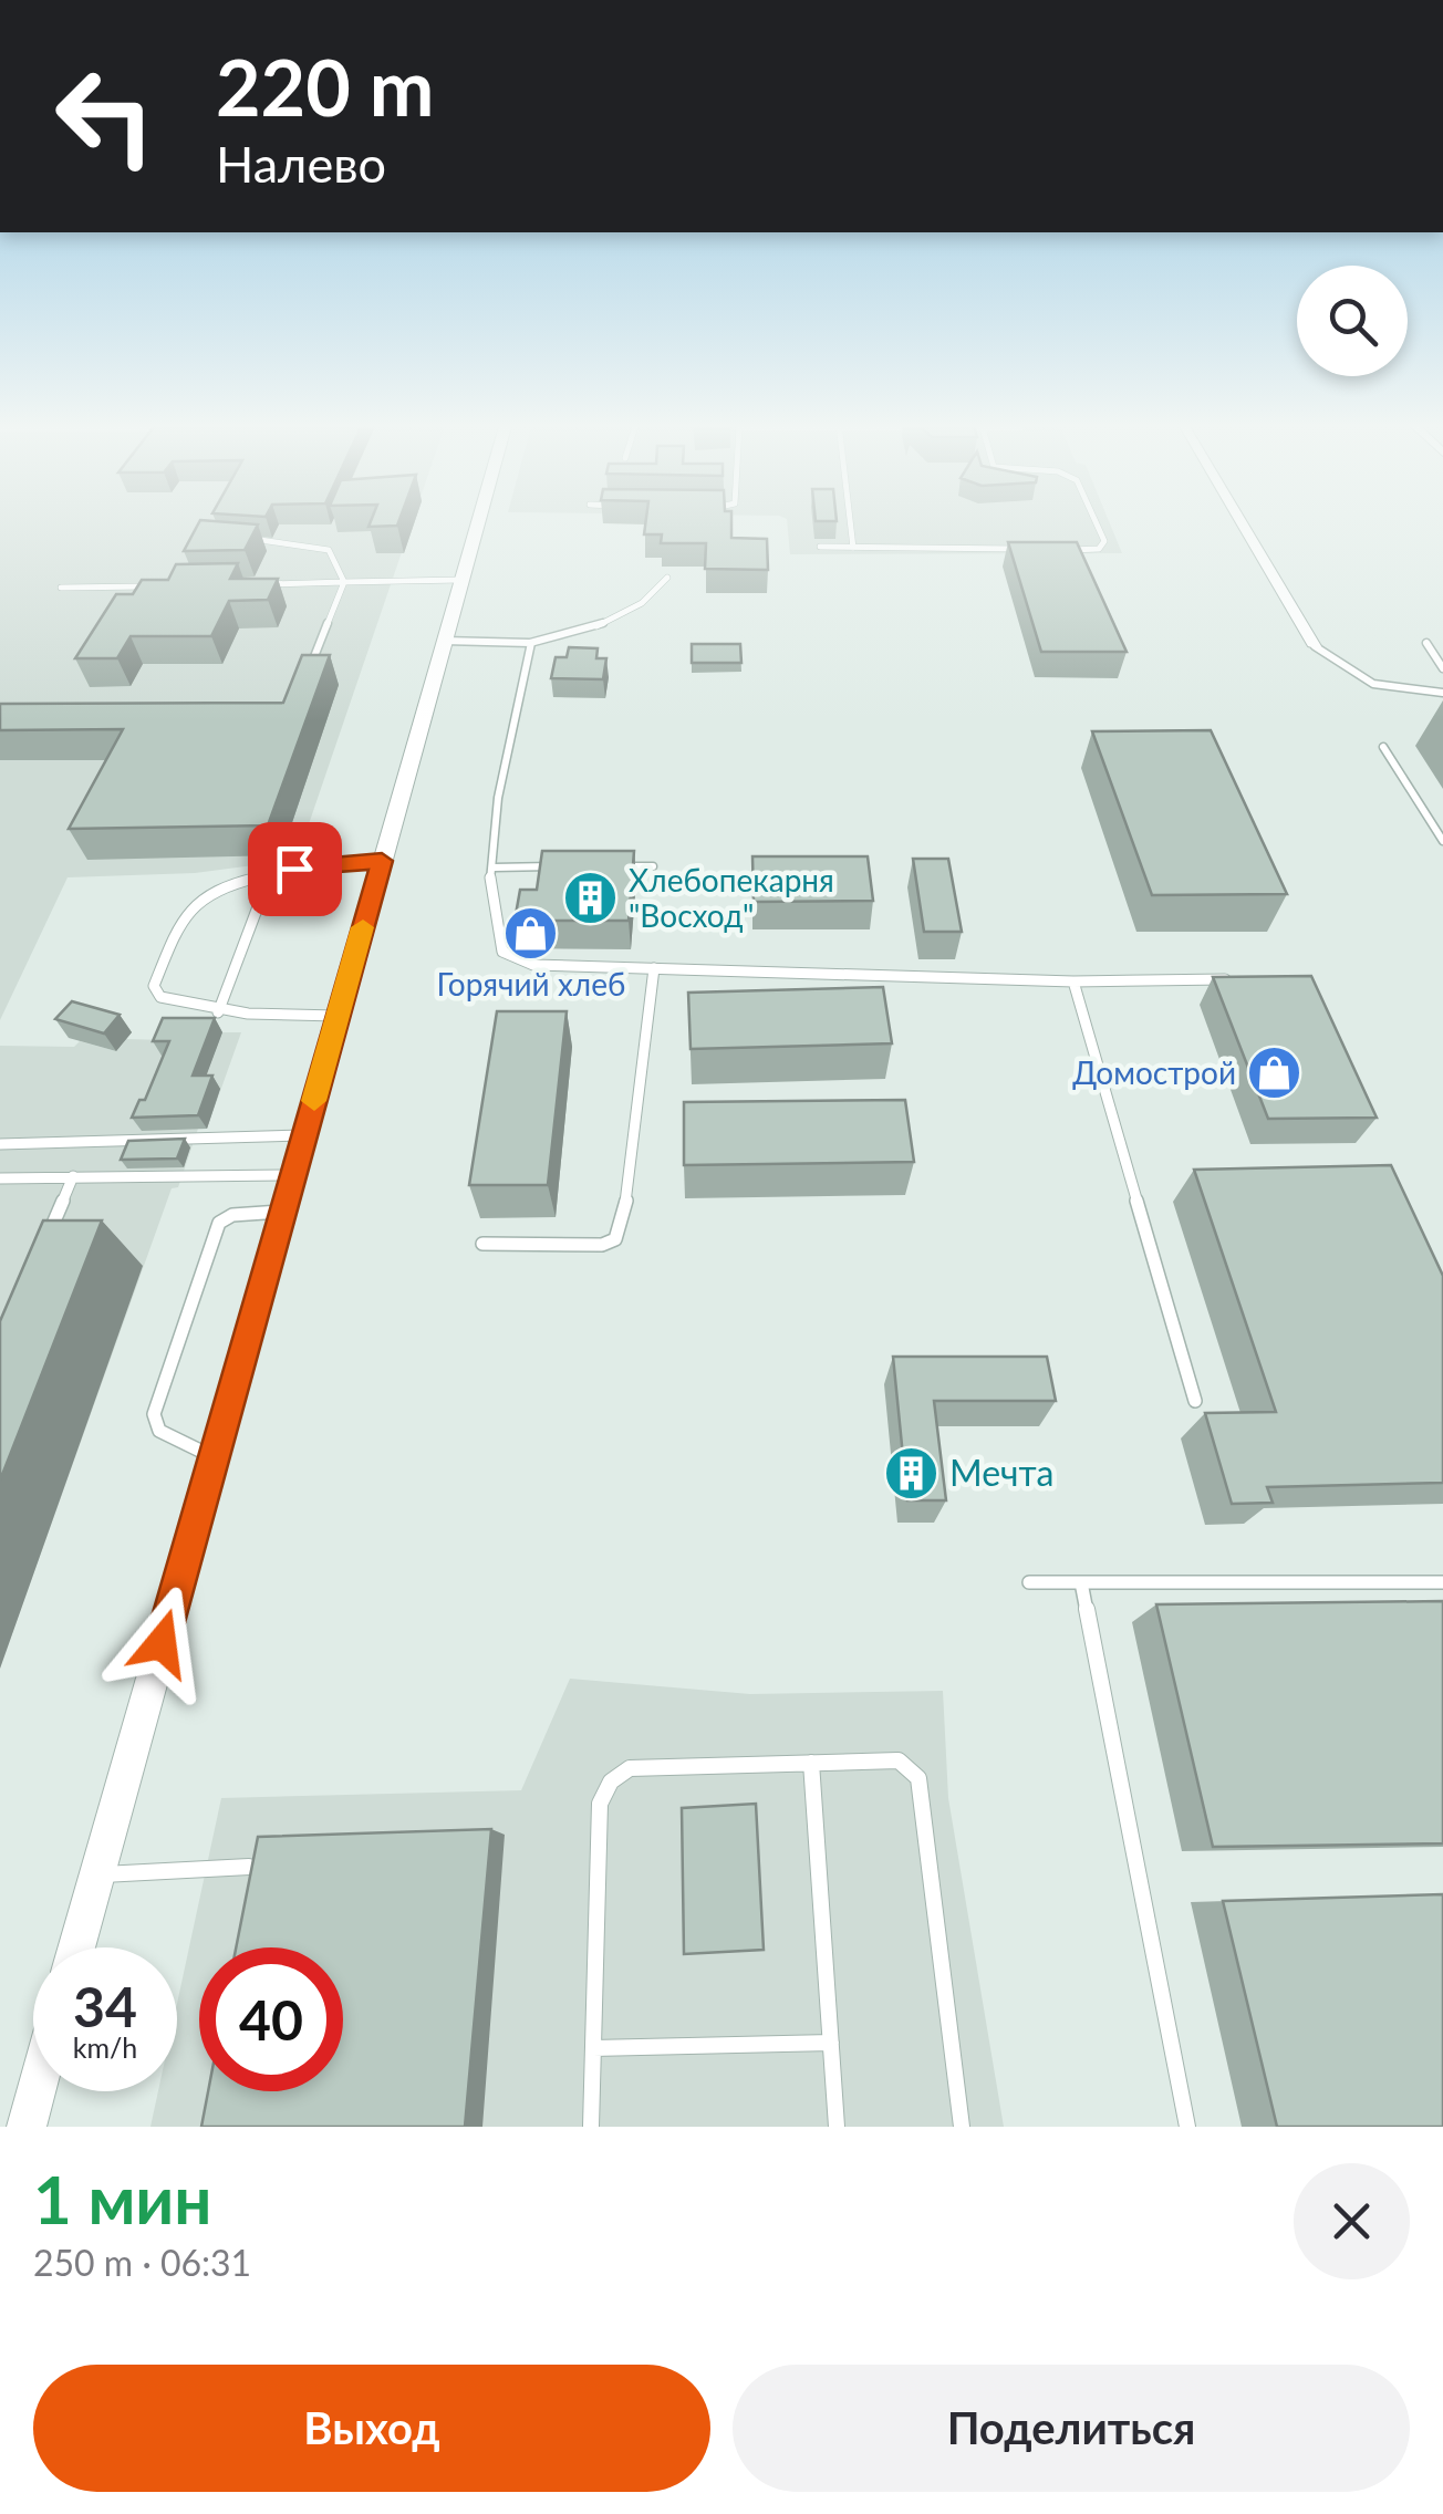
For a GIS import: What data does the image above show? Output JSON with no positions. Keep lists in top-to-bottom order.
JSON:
{
  "places": {
    "building": ["Хлебопекарня \"Восход\"", "Мечта"],
    "shop": ["Горячий хлеб", "Домострой"]
  },
  "page": {
    "turn": ["220 m", "Налево"],
    "speed": "34 km/h",
    "limit": "40",
    "heading": ["1 мин", "250 m · 06:31"],
    "buttons": ["Выход", "Поделиться"]
  }
}
